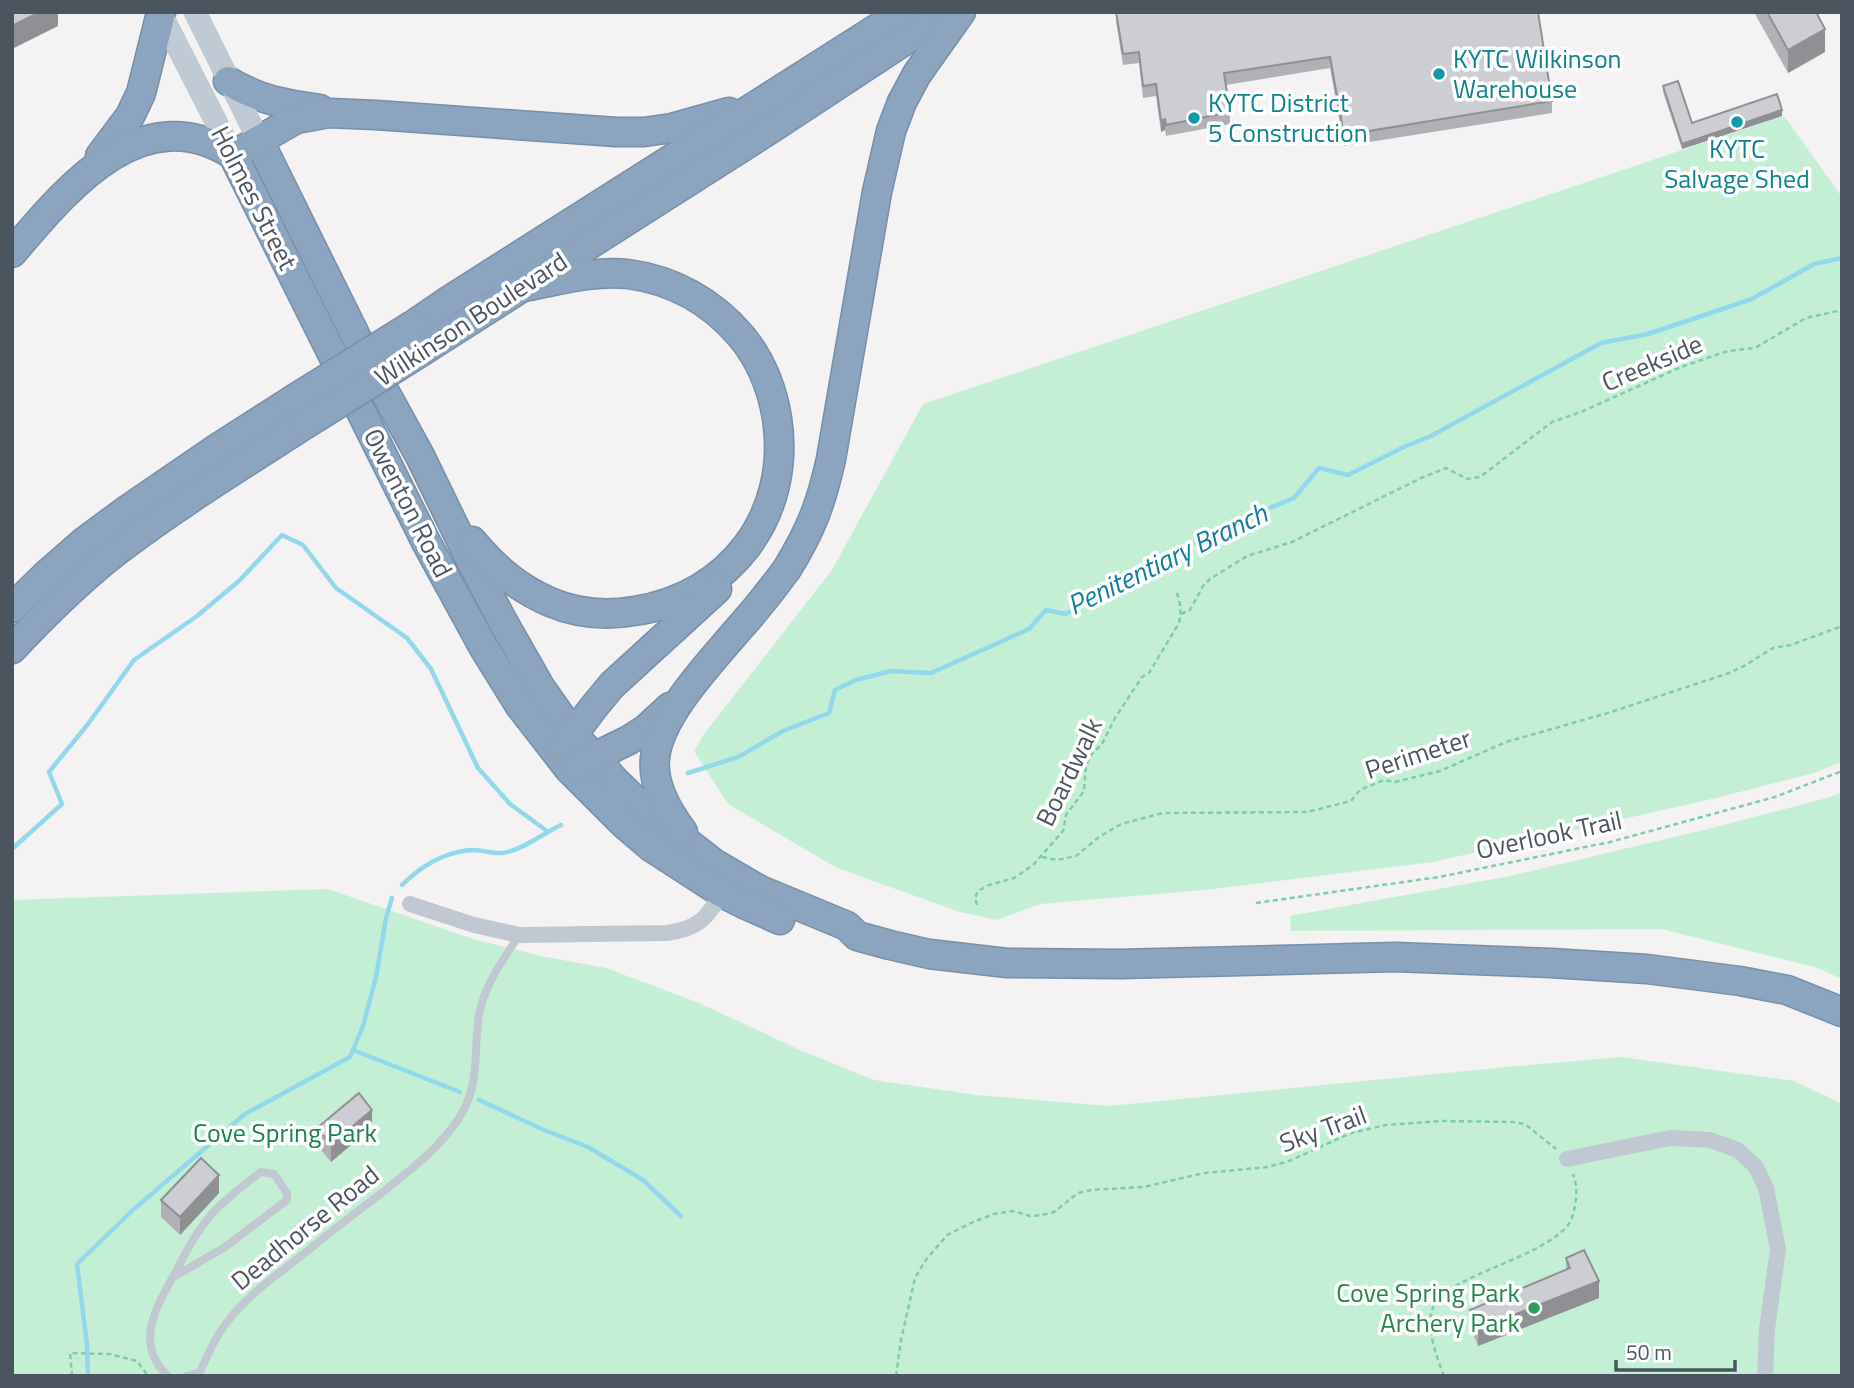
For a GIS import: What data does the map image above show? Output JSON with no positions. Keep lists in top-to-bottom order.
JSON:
{
  "streets": {
    "highway": ["Holmes Street", "Wilkinson Boulevard", "Owenton Road"],
    "lane": ["Deadhorse Road"],
    "path": [
      "Creekside",
      "Perimeter",
      "Boardwalk",
      "Overlook Trail",
      "Sky Trail"
    ]
  },
  "crossings": [
    ["Holmes Street", "Owenton Road"],
    ["Creekside", "Boardwalk"],
    ["Perimeter", "Boardwalk"]
  ],
  "water": ["Penitentiary Branch"],
  "parks": ["Cove Spring Park"],
  "places": [
    "KYTC Wilkinson Warehouse",
    "KYTC District 5 Construction",
    "KYTC Salvage Shed",
    "Cove Spring Park Archery Park"
  ],
  "scale_bar": "50 m"
}
